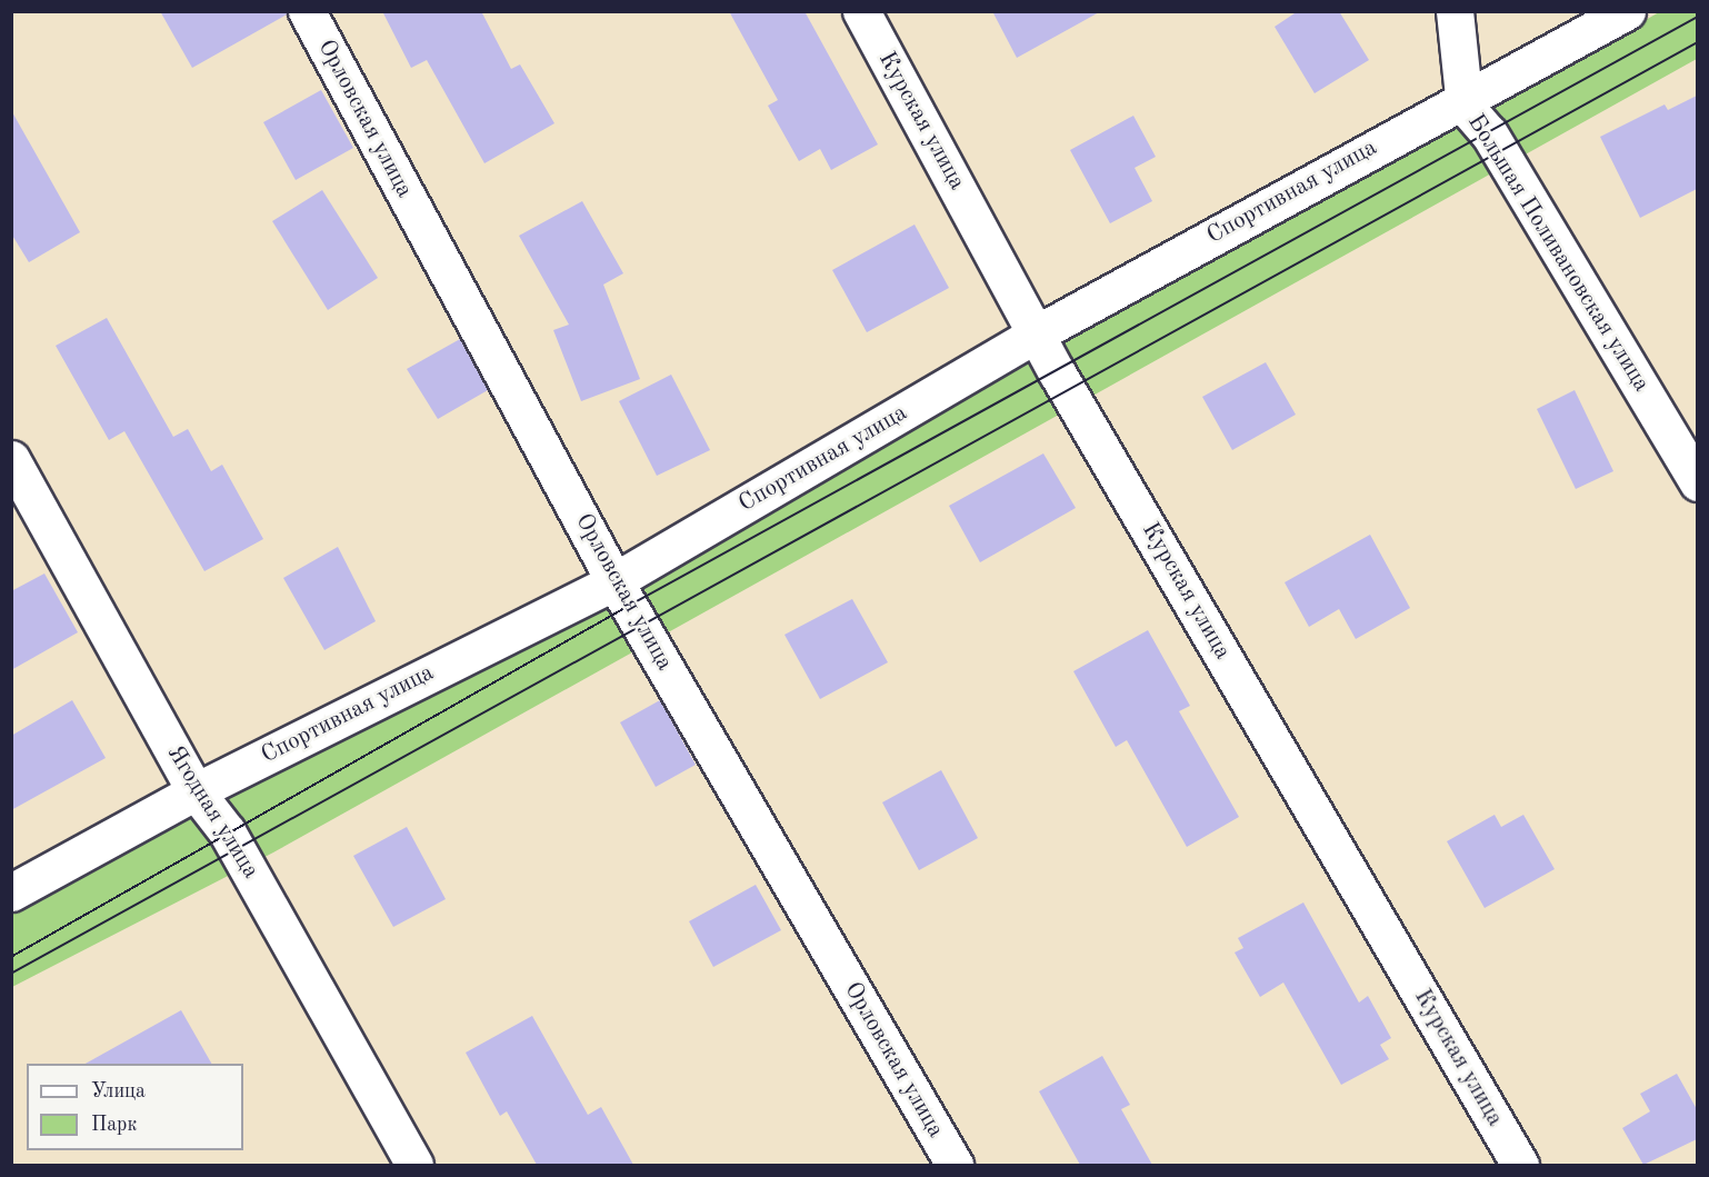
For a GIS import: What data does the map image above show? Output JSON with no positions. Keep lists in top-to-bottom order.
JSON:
{
  "streets": {
    "street": [
      "Орловская улица",
      "Курская улица",
      "Спортивная улица",
      "Большая Поливановская улица",
      "Ягодная улица"
    ]
  },
  "crossings": [
    ["Орловская улица", "Спортивная улица"],
    ["Курская улица", "Спортивная улица"],
    ["Спортивная улица", "Большая Поливановская улица"],
    ["Спортивная улица", "Ягодная улица"]
  ],
  "legend": ["Улица", "Парк"]
}
